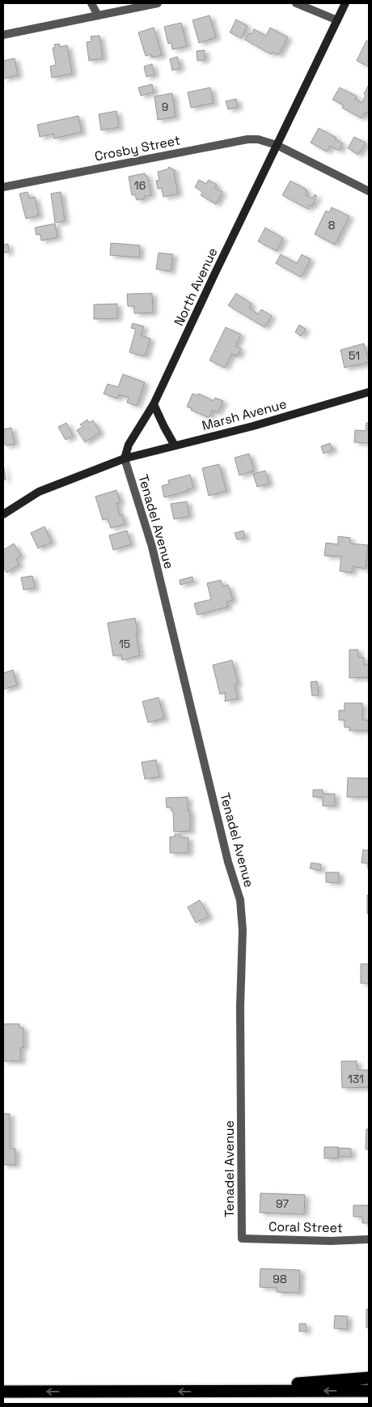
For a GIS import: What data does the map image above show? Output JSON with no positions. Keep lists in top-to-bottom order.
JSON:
{
  "streets": {
    "main road": ["North Avenue", "Marsh Avenue"],
    "street": ["Crosby Street", "Tenadel Avenue", "Coral Street"]
  },
  "crossings": [
    ["Crosby Street", "North Avenue"],
    ["North Avenue", "Marsh Avenue"],
    ["North Avenue", "Tenadel Avenue"],
    ["Marsh Avenue", "Tenadel Avenue"],
    ["Tenadel Avenue", "Coral Street"]
  ],
  "house_numbers": [
    "9",
    "16",
    "8",
    "51",
    "15",
    "131",
    "97",
    "98"
  ]
}
